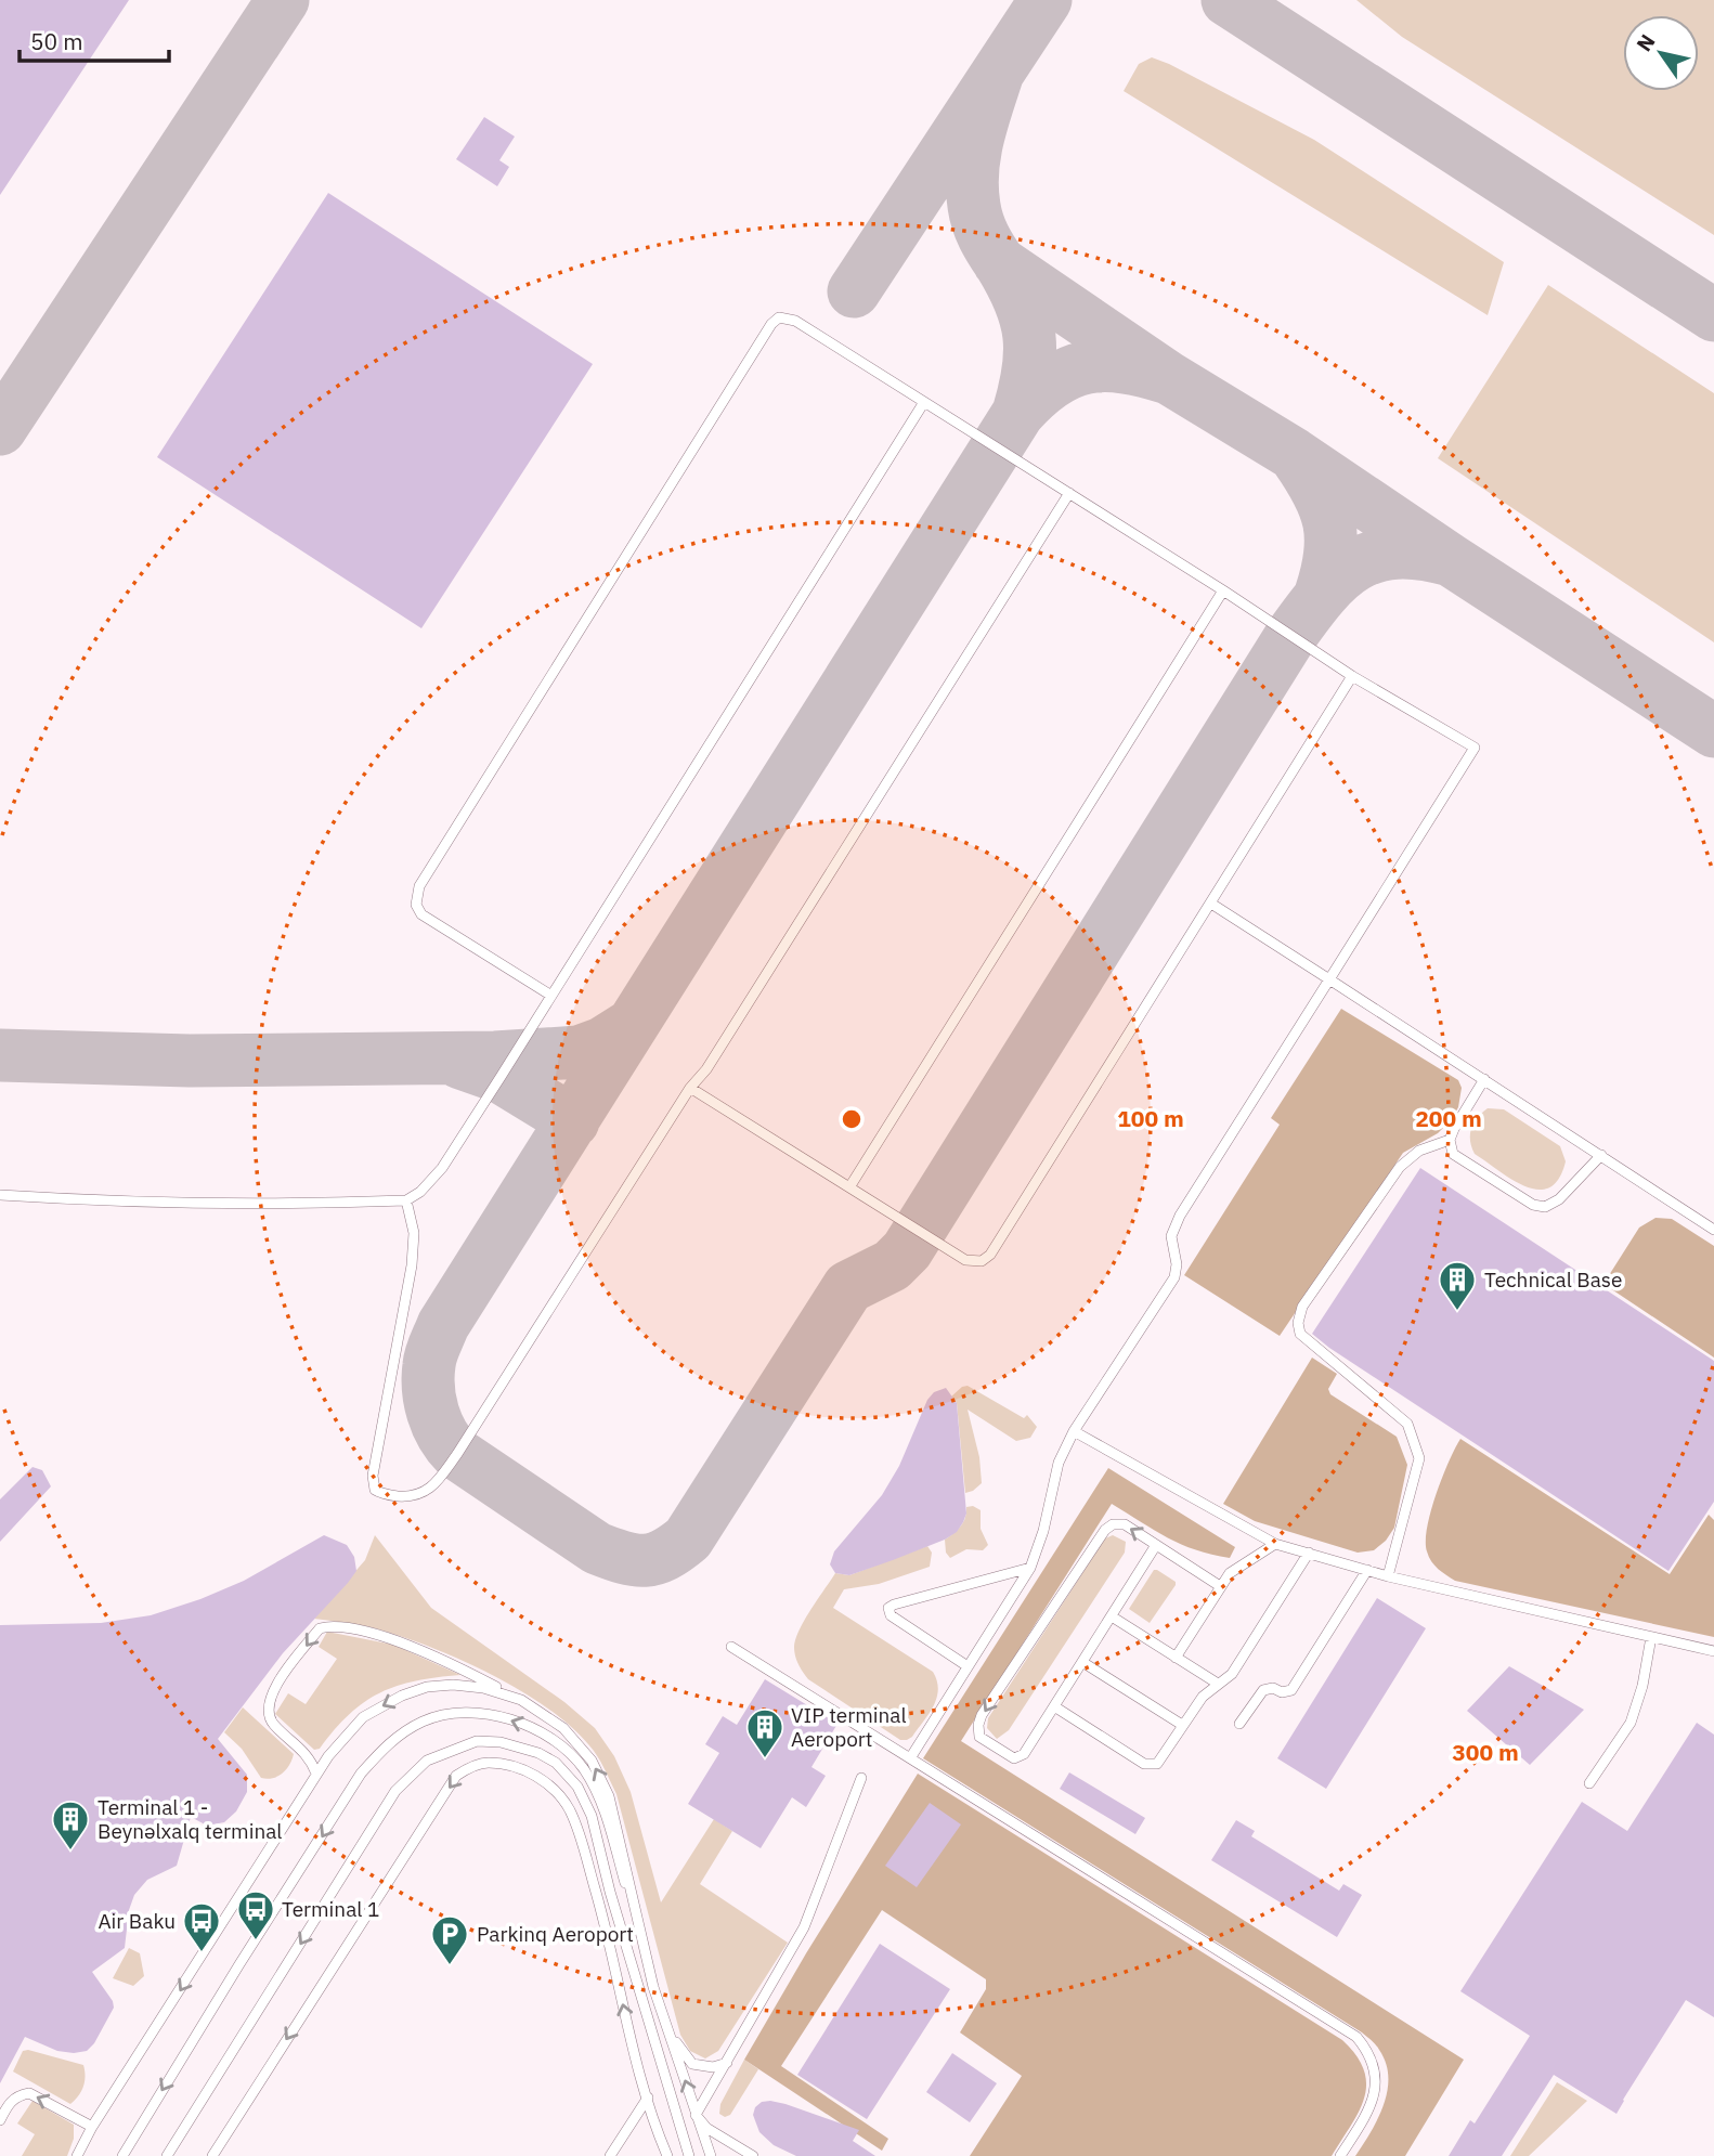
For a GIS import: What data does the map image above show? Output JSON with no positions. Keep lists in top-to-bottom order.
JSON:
{
  "places": {
    "building": ["Technical Base", "VIP terminal Aeroport", "Terminal 1 - Beynəlxalq terminal"],
    "bus stop": ["Terminal 1", "Air Baku"],
    "parking": ["Parkinq Aeroport"]
  },
  "scale_bar": "50 m",
  "north": "top left",
  "rings": ["100 m", "200 m", "300 m"]
}
